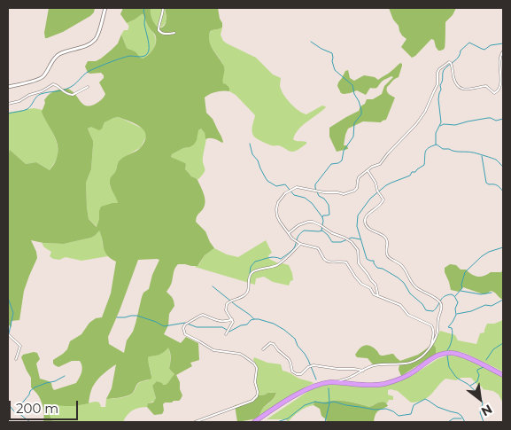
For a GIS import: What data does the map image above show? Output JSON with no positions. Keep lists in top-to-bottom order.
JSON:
{
  "scale_bar": "200 m",
  "north": "bottom right"
}
